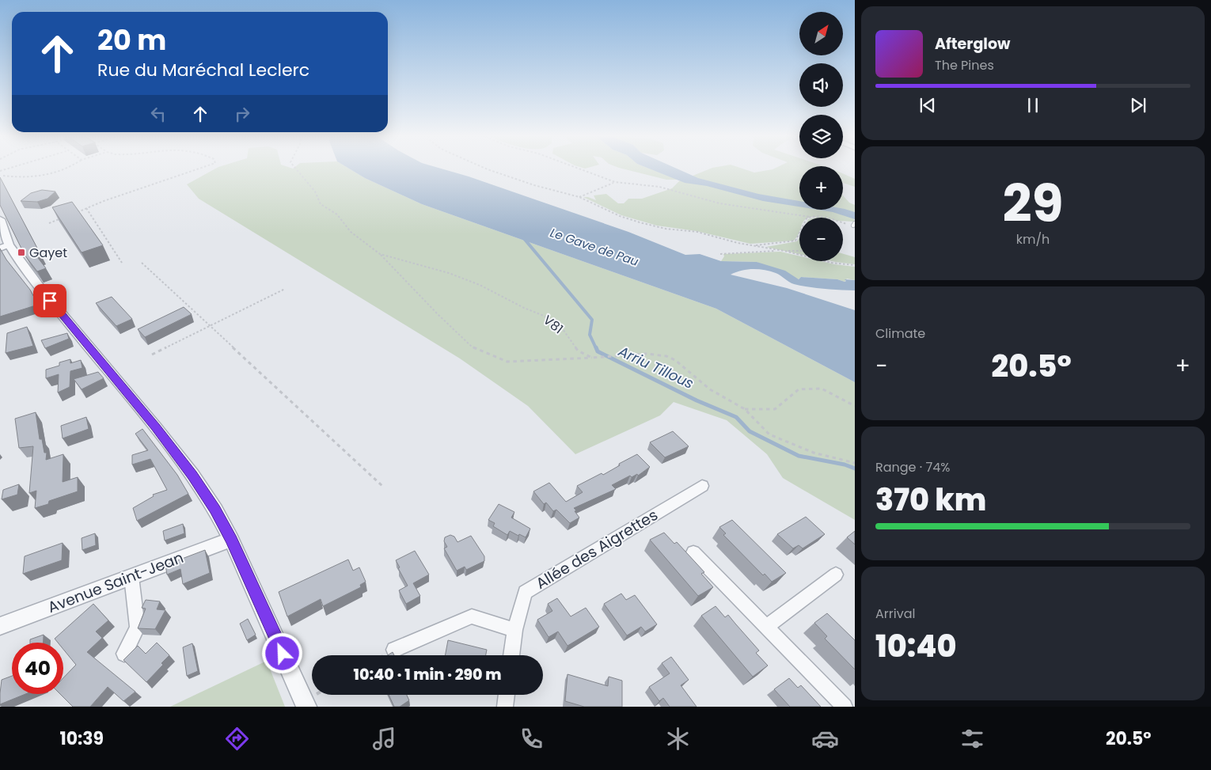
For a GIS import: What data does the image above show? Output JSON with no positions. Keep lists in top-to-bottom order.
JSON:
{
  "streets": {
    "street": ["Allée des Aigrettes", "Avenue Saint-Jean"],
    "path": ["V81"]
  },
  "water": ["Le Gave de Pau", "Arriu Tillous"],
  "places": {
    "transit": ["Gayet"]
  },
  "north": "top right",
  "page": {
    "map_buttons": ["+", "−"],
    "turn": ["20 m", "Rue du Maréchal Leclerc"],
    "song": ["Afterglow", "The Pines"],
    "tile": [
      ["29", "km/h"],
      "Climate",
      ["Range · 74%", "370 km"],
      ["Arrival", "10:40"]
    ],
    "heat": ["−", "20.5°", "+"],
    "limit": "40",
    "trip": "10:40 · 1 min · 290 m",
    "tabs": ["10:39", "20.5°"]
  }
}
